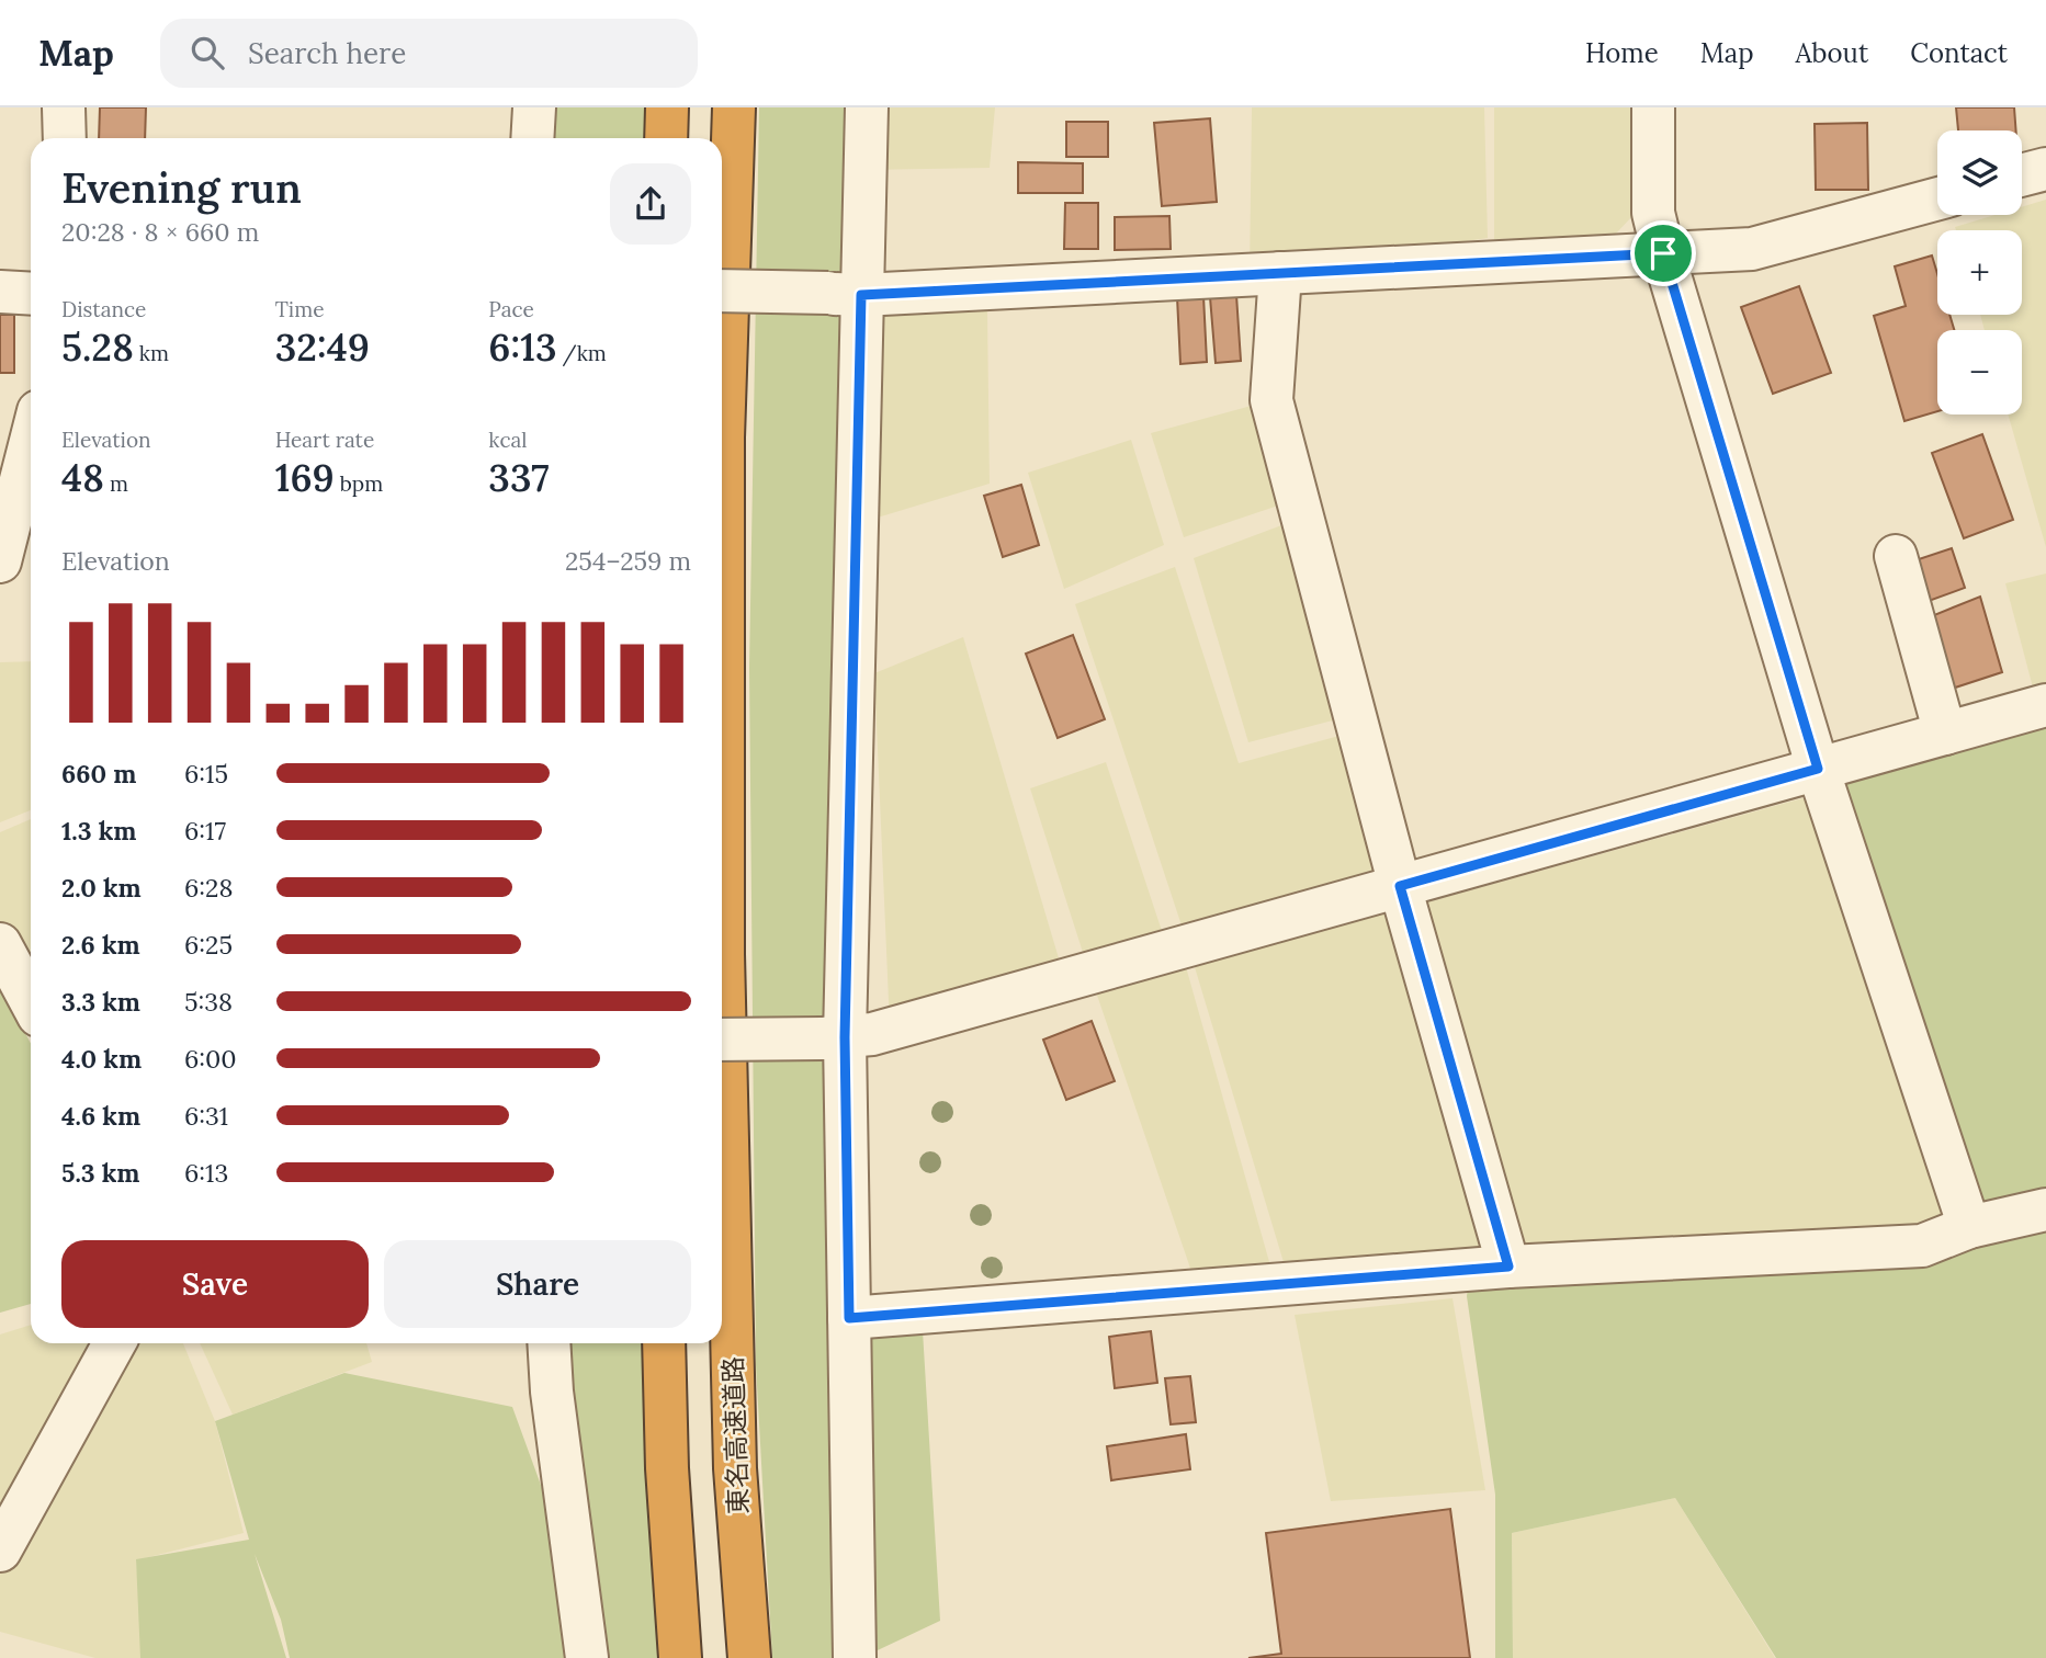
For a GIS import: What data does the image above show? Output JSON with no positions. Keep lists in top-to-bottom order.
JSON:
{
  "streets": {
    "highway": ["東名高速道路"]
  },
  "page": {
    "header": "Map",
    "search": "Search here",
    "nav": [
      "Home",
      "Map",
      "About",
      "Contact"
    ],
    "map_buttons": ["+", "−"],
    "heading": ["Evening run", "20:28 · 8 × 660 m"],
    "stats": [
      ["Distance", "5.28 km"],
      ["Time", "32:49"],
      ["Pace", "6:13 /km"],
      ["Elevation", "48 m"],
      ["Heart rate", "169 bpm"],
      ["kcal", "337"]
    ],
    "chart": ["Elevation", "254–259 m"],
    "list": [
      {
        "name": "660 m",
        "note": "6:15"
      },
      {
        "name": "1.3 km",
        "note": "6:17"
      },
      {
        "name": "2.0 km",
        "note": "6:28"
      },
      {
        "name": "2.6 km",
        "note": "6:25"
      },
      {
        "name": "3.3 km",
        "note": "5:38"
      },
      {
        "name": "4.0 km",
        "note": "6:00"
      },
      {
        "name": "4.6 km",
        "note": "6:31"
      },
      {
        "name": "5.3 km",
        "note": "6:13"
      }
    ],
    "buttons": ["Save", "Share"]
  }
}
